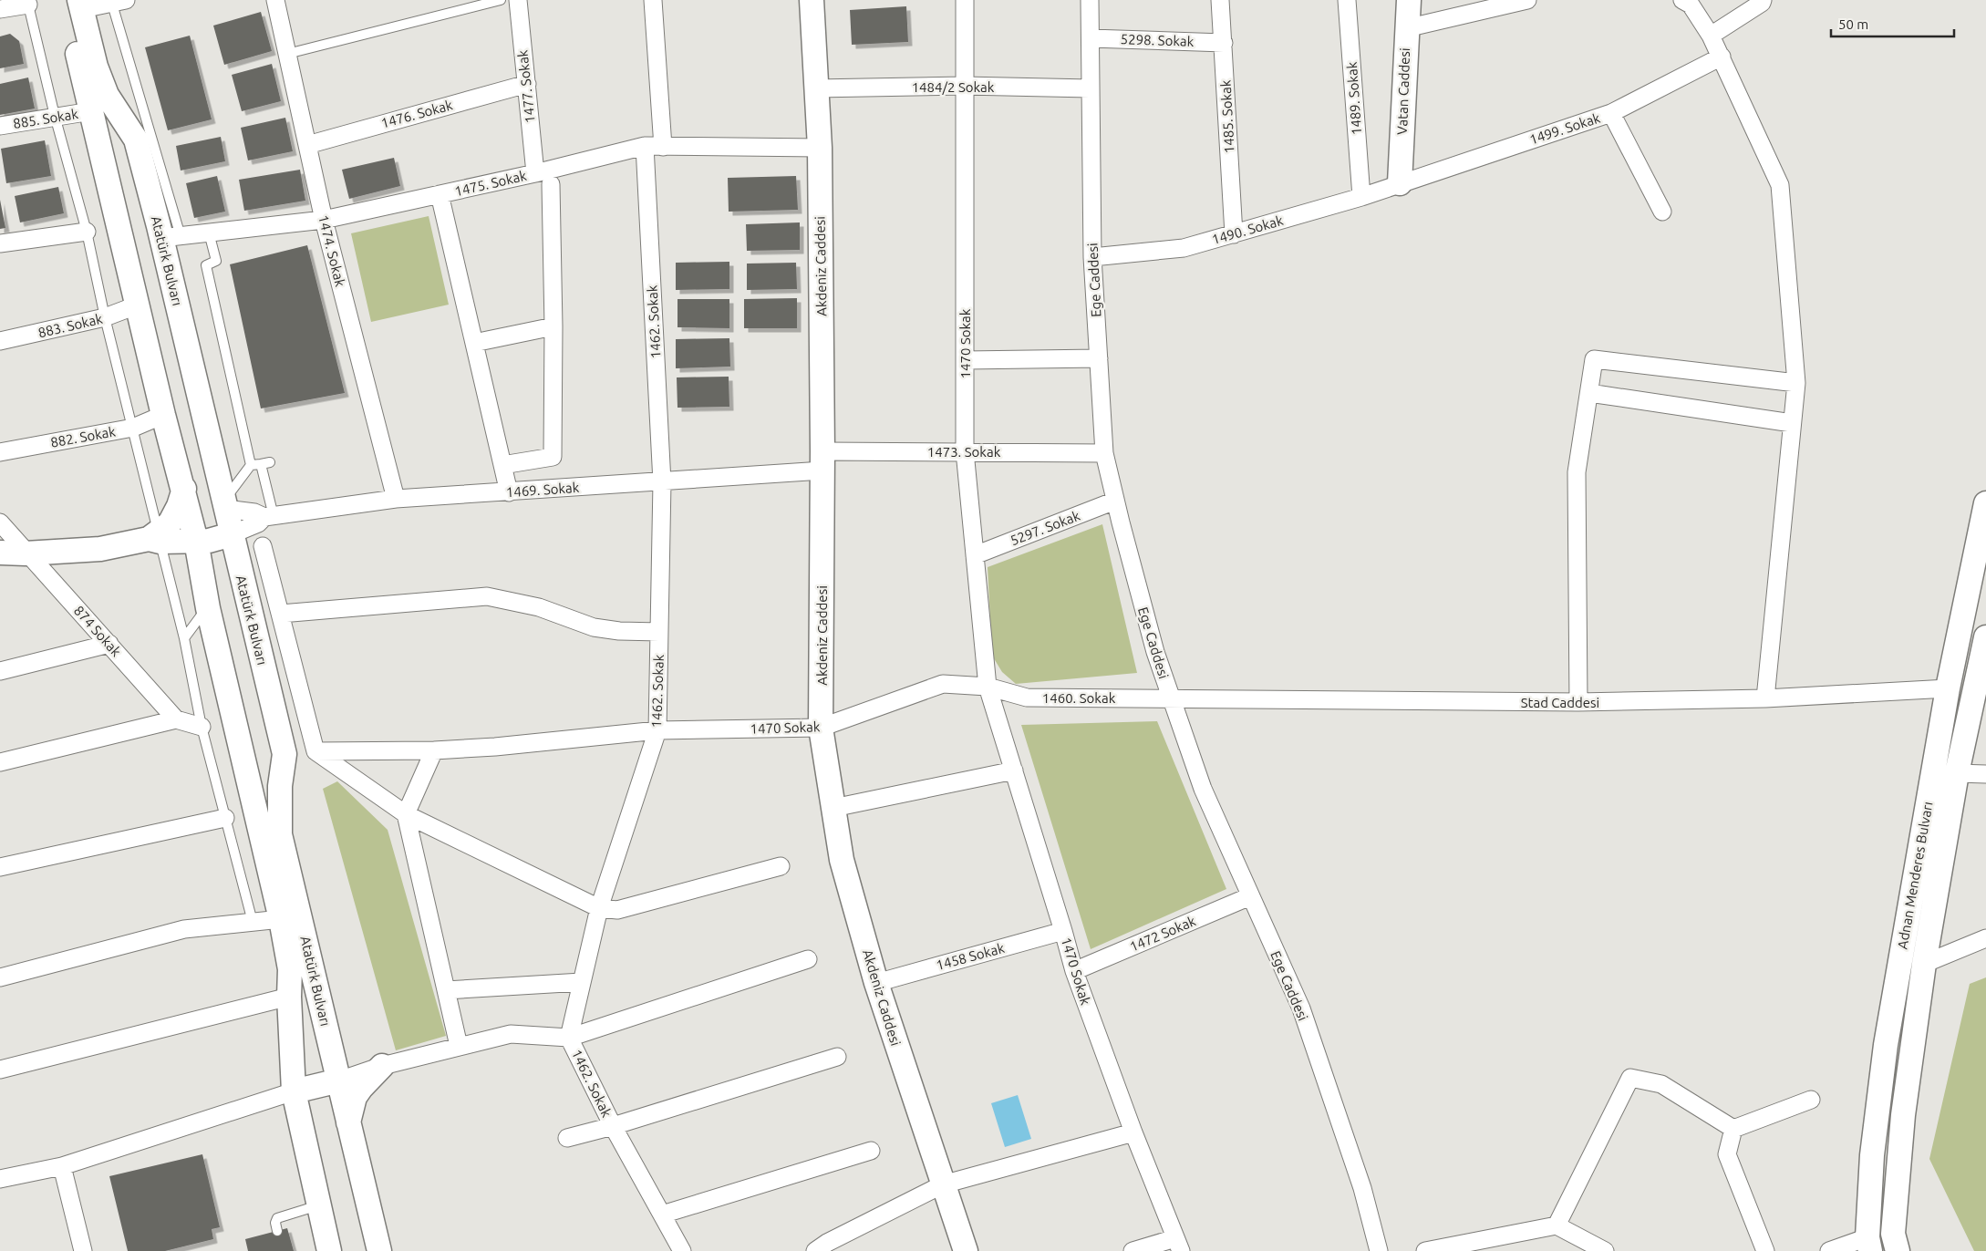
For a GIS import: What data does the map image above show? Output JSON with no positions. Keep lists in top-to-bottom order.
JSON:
{
  "streets": {
    "main road": [
      "Vatan Caddesi",
      "Atatürk Bulvarı",
      "Akdeniz Caddesi",
      "Adnan Menderes Bulvarı"
    ],
    "street": [
      "5298. Sokak",
      "1477. Sokak",
      "1484/2 Sokak",
      "1489. Sokak",
      "1476. Sokak",
      "1485. Sokak",
      "885. Sokak",
      "1499. Sokak",
      "1475. Sokak",
      "1490. Sokak",
      "1474. Sokak",
      "Ege Caddesi",
      "1462. Sokak",
      "883. Sokak",
      "1470 Sokak",
      "882. Sokak",
      "1473. Sokak",
      "1469. Sokak",
      "5297. Sokak",
      "874 Sokak",
      "1460. Sokak",
      "Stad Caddesi",
      "1472 Sokak",
      "1458 Sokak"
    ]
  },
  "crossings": [
    ["5298. Sokak", "1485. Sokak"],
    ["5298. Sokak", "Ege Caddesi"],
    ["1477. Sokak", "1476. Sokak"],
    ["1477. Sokak", "1475. Sokak"],
    ["1484/2 Sokak", "Akdeniz Caddesi"],
    ["1484/2 Sokak", "Ege Caddesi"],
    ["1484/2 Sokak", "1470 Sokak"],
    ["Vatan Caddesi", "1499. Sokak"],
    ["Vatan Caddesi", "1490. Sokak"],
    ["1489. Sokak", "1490. Sokak"],
    ["1476. Sokak", "1474. Sokak"],
    ["1485. Sokak", "1490. Sokak"],
    ["885. Sokak", "Atatürk Bulvarı"],
    ["1499. Sokak", "1490. Sokak"],
    ["1475. Sokak", "1474. Sokak"],
    ["1475. Sokak", "Atatürk Bulvarı"],
    ["1475. Sokak", "Akdeniz Caddesi"],
    ["1475. Sokak", "1462. Sokak"],
    ["1490. Sokak", "Ege Caddesi"],
    ["1474. Sokak", "1469. Sokak"],
    ["Atatürk Bulvarı", "883. Sokak"],
    ["Atatürk Bulvarı", "882. Sokak"],
    ["Atatürk Bulvarı", "1469. Sokak"],
    ["Akdeniz Caddesi", "1470 Sokak"],
    ["Akdeniz Caddesi", "1473. Sokak"],
    ["Akdeniz Caddesi", "1469. Sokak"],
    ["Akdeniz Caddesi", "1458 Sokak"],
    ["Ege Caddesi", "1473. Sokak"],
    ["Ege Caddesi", "5297. Sokak"],
    ["Ege Caddesi", "1460. Sokak"],
    ["Ege Caddesi", "Stad Caddesi"],
    ["Ege Caddesi", "1472 Sokak"],
    ["1462. Sokak", "1470 Sokak"],
    ["1462. Sokak", "1469. Sokak"],
    ["1470 Sokak", "1473. Sokak"],
    ["1470 Sokak", "5297. Sokak"],
    ["1470 Sokak", "1460. Sokak"],
    ["1470 Sokak", "1472 Sokak"],
    ["1470 Sokak", "1458 Sokak"],
    ["1473. Sokak", "1469. Sokak"],
    ["1460. Sokak", "Stad Caddesi"],
    ["Stad Caddesi", "Adnan Menderes Bulvarı"]
  ],
  "scale_bar": "50 m"
}
